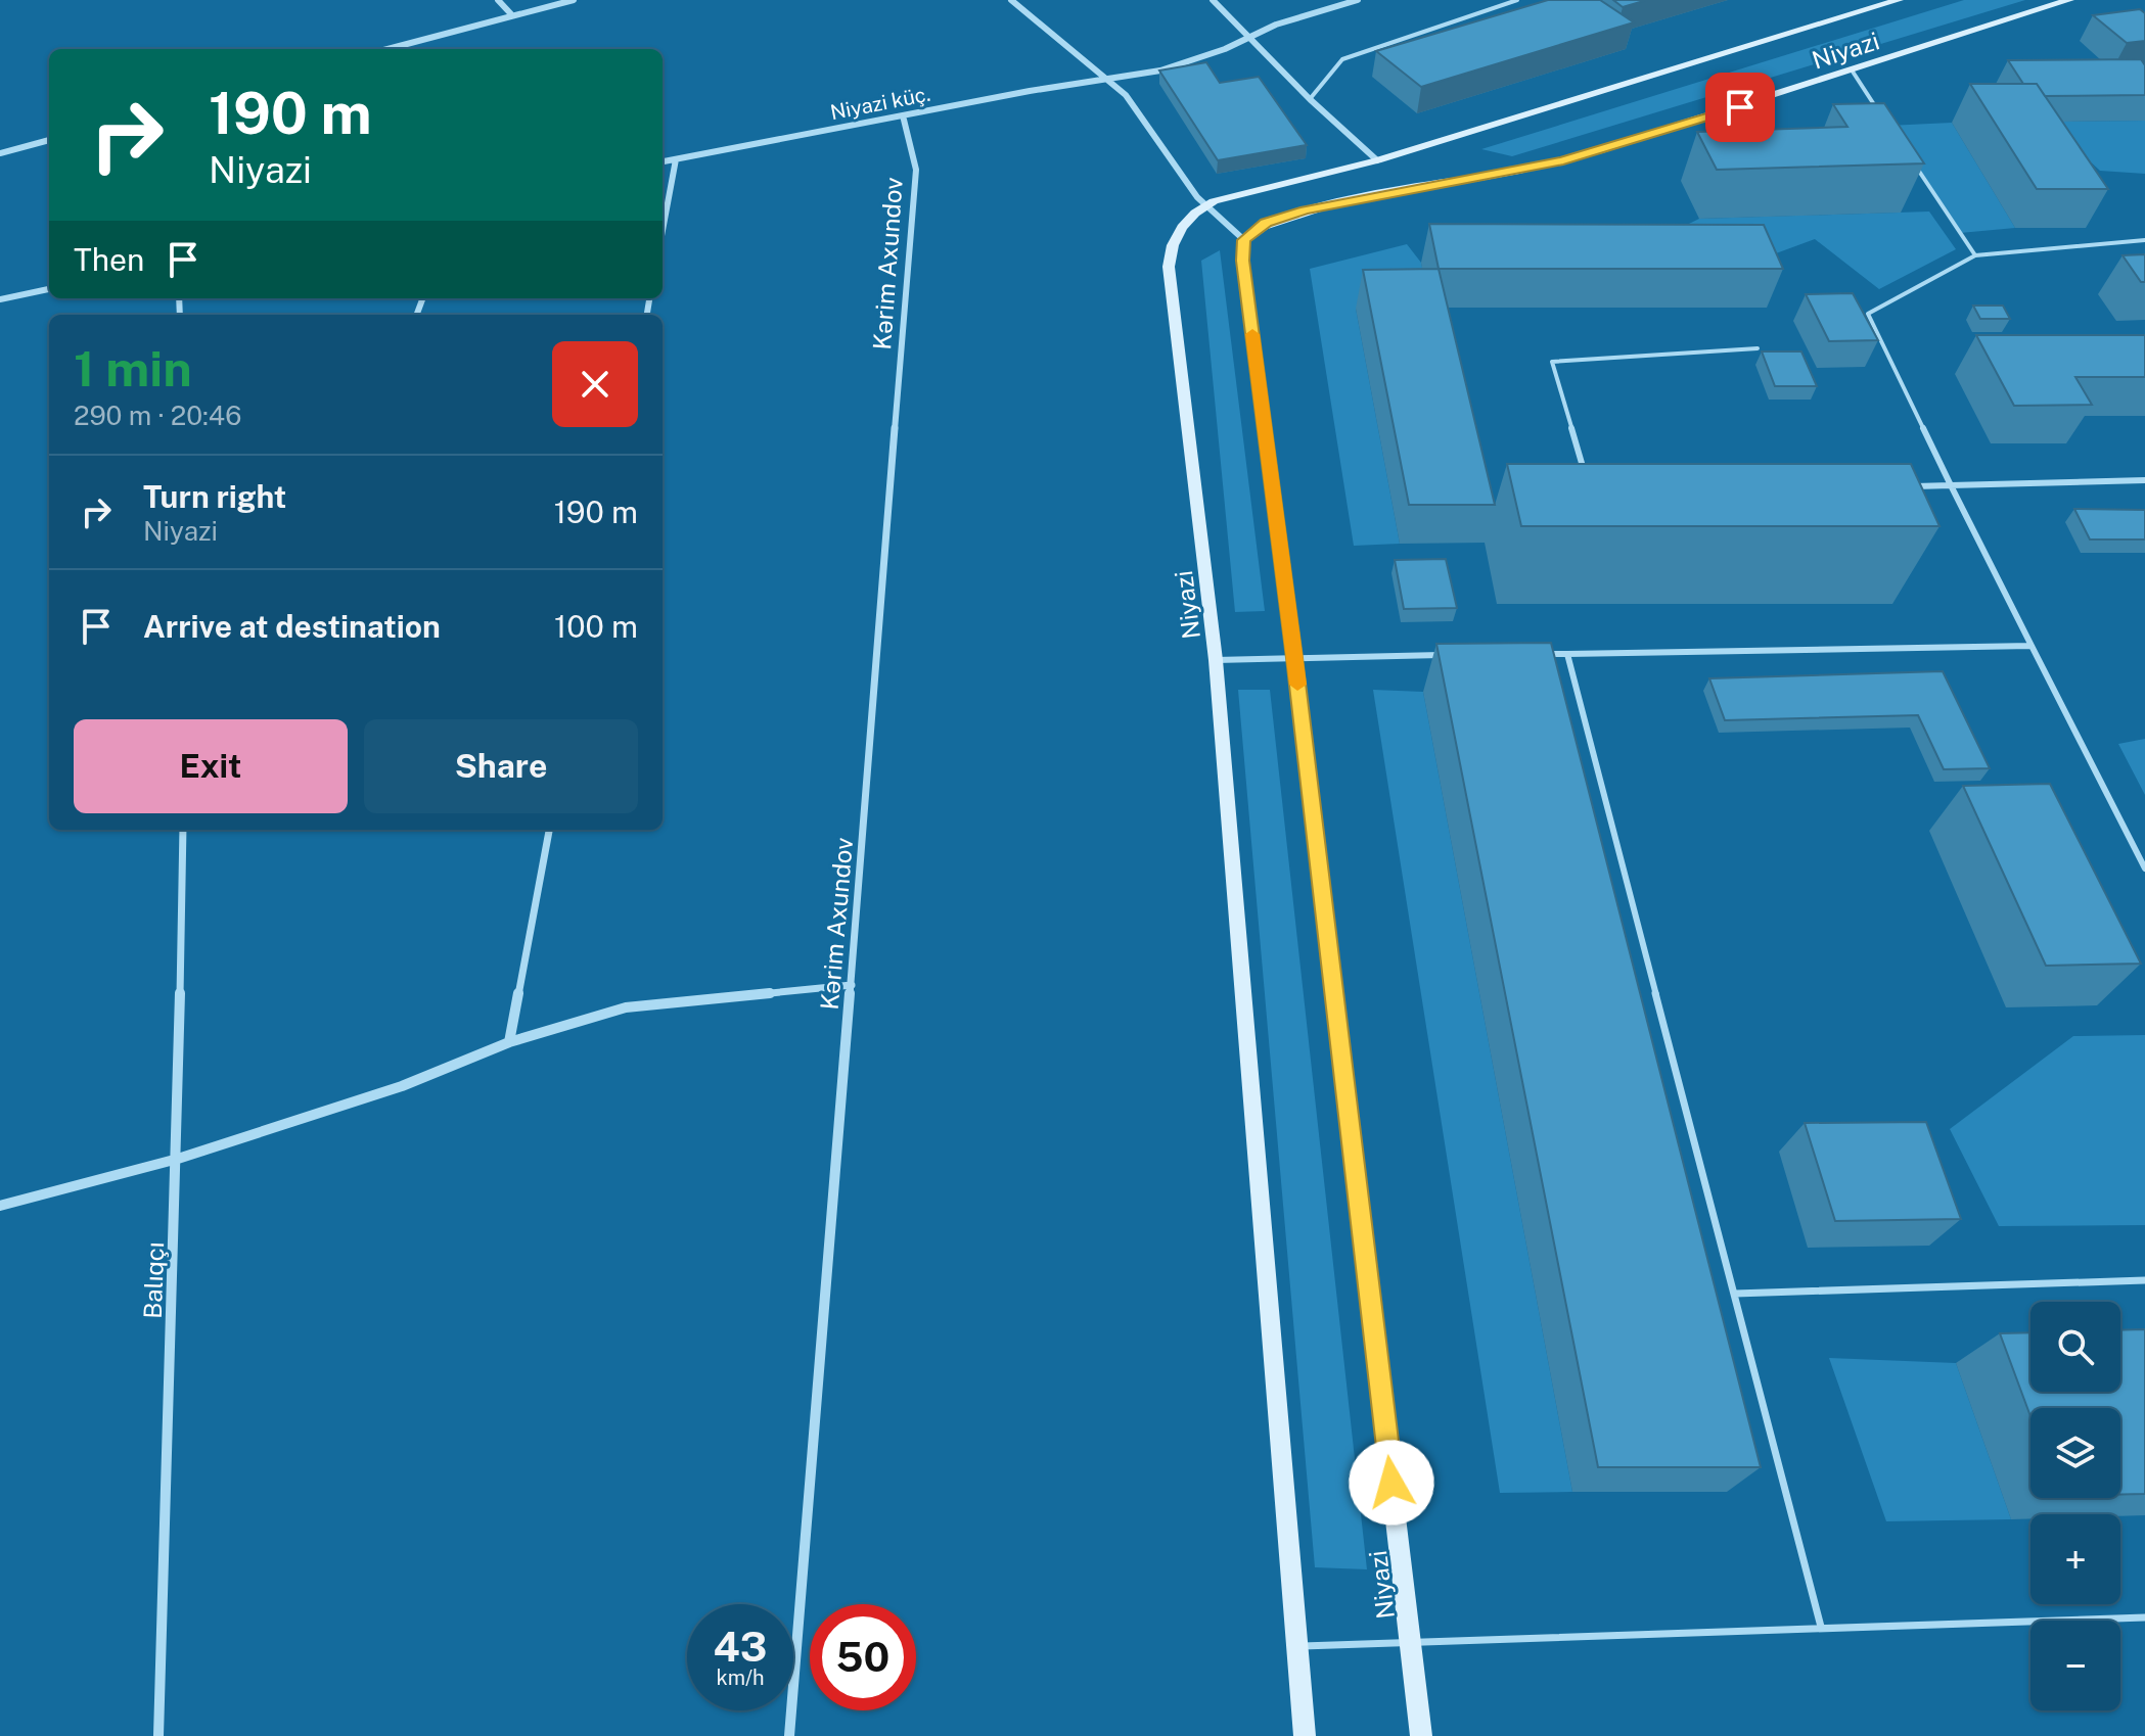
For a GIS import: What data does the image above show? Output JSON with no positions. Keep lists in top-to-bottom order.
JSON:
{
  "streets": {
    "main road": ["Niyazi"],
    "street": ["Niyazi küç.", "Kərim Axundov", "Balıqçı"]
  },
  "crossings": [
    ["Niyazi küç.", "Kərim Axundov"]
  ],
  "page": {
    "turn": ["190 m", "Niyazi"],
    "then": "Then",
    "heading": ["1 min", "290 m · 20:46"],
    "list": [
      {
        "name": "Turn right",
        "note": "Niyazi",
        "value": "190 m"
      },
      {
        "name": "Arrive at destination",
        "value": "100 m"
      }
    ],
    "buttons": ["Exit", "Share"],
    "map_buttons": ["+", "−"],
    "speed": "43 km/h",
    "limit": "50"
  }
}
